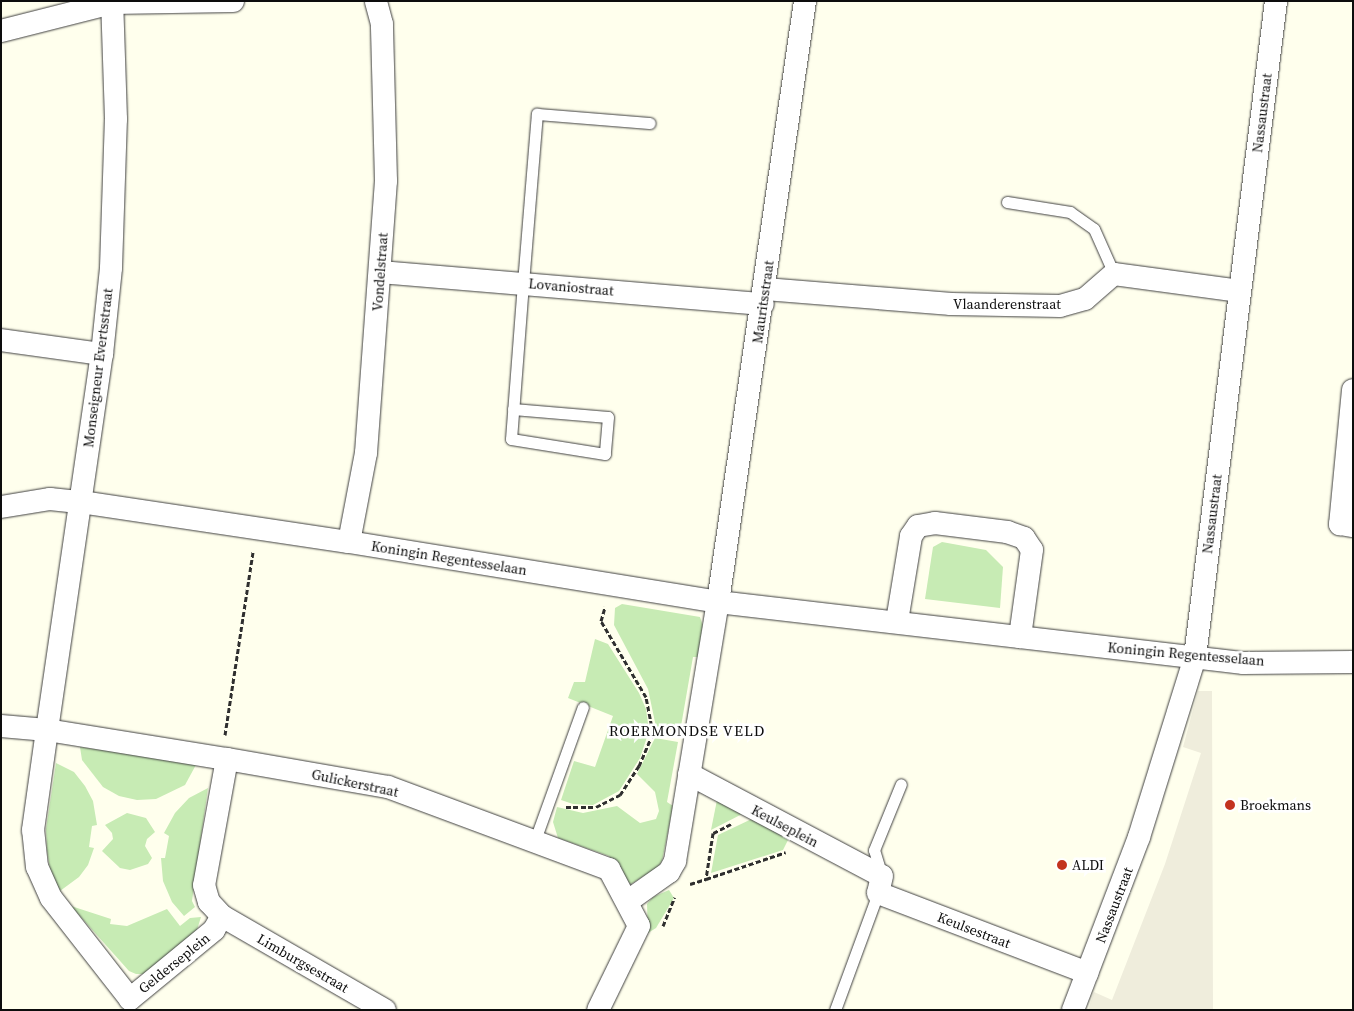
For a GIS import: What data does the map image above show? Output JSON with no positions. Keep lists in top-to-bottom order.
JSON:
{
  "streets": {
    "street": [
      "Nassaustraat",
      "Vondelstraat",
      "Lovaniostraat",
      "Mauritsstraat",
      "Vlaanderenstraat",
      "Monseigneur Evertsstraat",
      "Koningin Regentesselaan",
      "Gulickerstraat",
      "Keulseplein",
      "Keulsestraat",
      "Gelderseplein",
      "Limburgsestraat"
    ]
  },
  "crossings": [
    ["Nassaustraat", "Koningin Regentesselaan"],
    ["Nassaustraat", "Keulsestraat"],
    ["Vondelstraat", "Lovaniostraat"],
    ["Vondelstraat", "Koningin Regentesselaan"],
    ["Lovaniostraat", "Mauritsstraat"],
    ["Lovaniostraat", "Vlaanderenstraat"],
    ["Mauritsstraat", "Vlaanderenstraat"],
    ["Mauritsstraat", "Koningin Regentesselaan"],
    ["Monseigneur Evertsstraat", "Koningin Regentesselaan"],
    ["Monseigneur Evertsstraat", "Gelderseplein"],
    ["Keulseplein", "Keulsestraat"],
    ["Gelderseplein", "Limburgsestraat"]
  ],
  "districts": ["ROERMONDSE VELD"],
  "places": ["Broekmans", "ALDI"]
}
